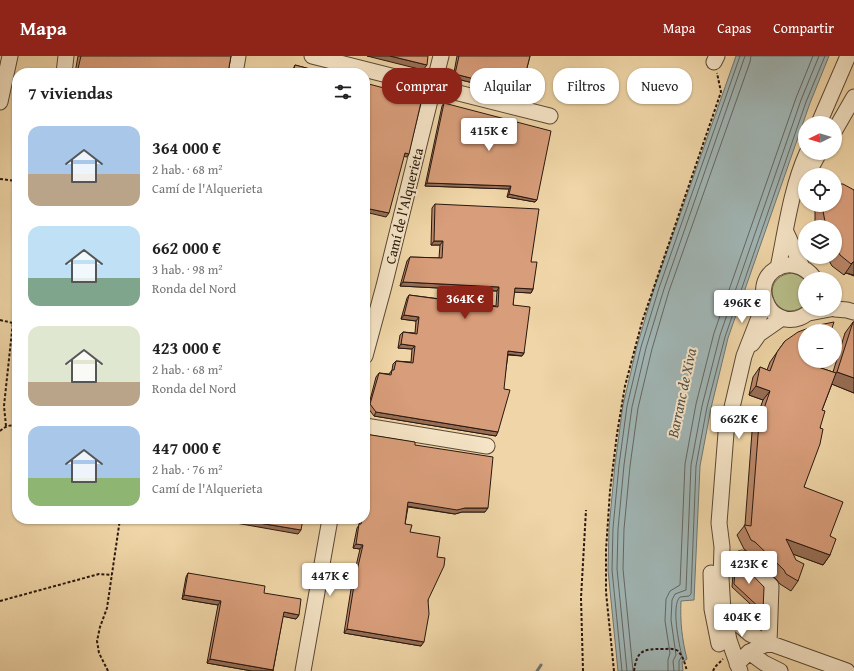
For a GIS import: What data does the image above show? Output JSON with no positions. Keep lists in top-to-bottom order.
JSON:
{
  "streets": {
    "street": ["Camí de l'Alquerieta"]
  },
  "water": ["Barranc de Xiva"],
  "north": "left",
  "page": {
    "header": "Mapa",
    "nav": ["Mapa", "Capas", "Compartir"],
    "chip": [
      "Comprar",
      "Alquilar",
      "Filtros",
      "Nuevo"
    ],
    "heading": "7 viviendas",
    "map_buttons": ["+", "−"],
    "list": [
      {
        "name": "364 000 €",
        "note": "2 hab. · 68 m² · Camí de l'Alquerieta"
      },
      {
        "name": "662 000 €",
        "note": "3 hab. · 98 m² · Ronda del Nord"
      },
      {
        "name": "423 000 €",
        "note": "2 hab. · 68 m² · Ronda del Nord"
      },
      {
        "name": "447 000 €",
        "note": "2 hab. · 76 m² · Camí de l'Alquerieta"
      }
    ],
    "price": [
      "415K €",
      "364K €",
      "496K €",
      "662K €",
      "423K €",
      "447K €",
      "404K €"
    ]
  }
}
